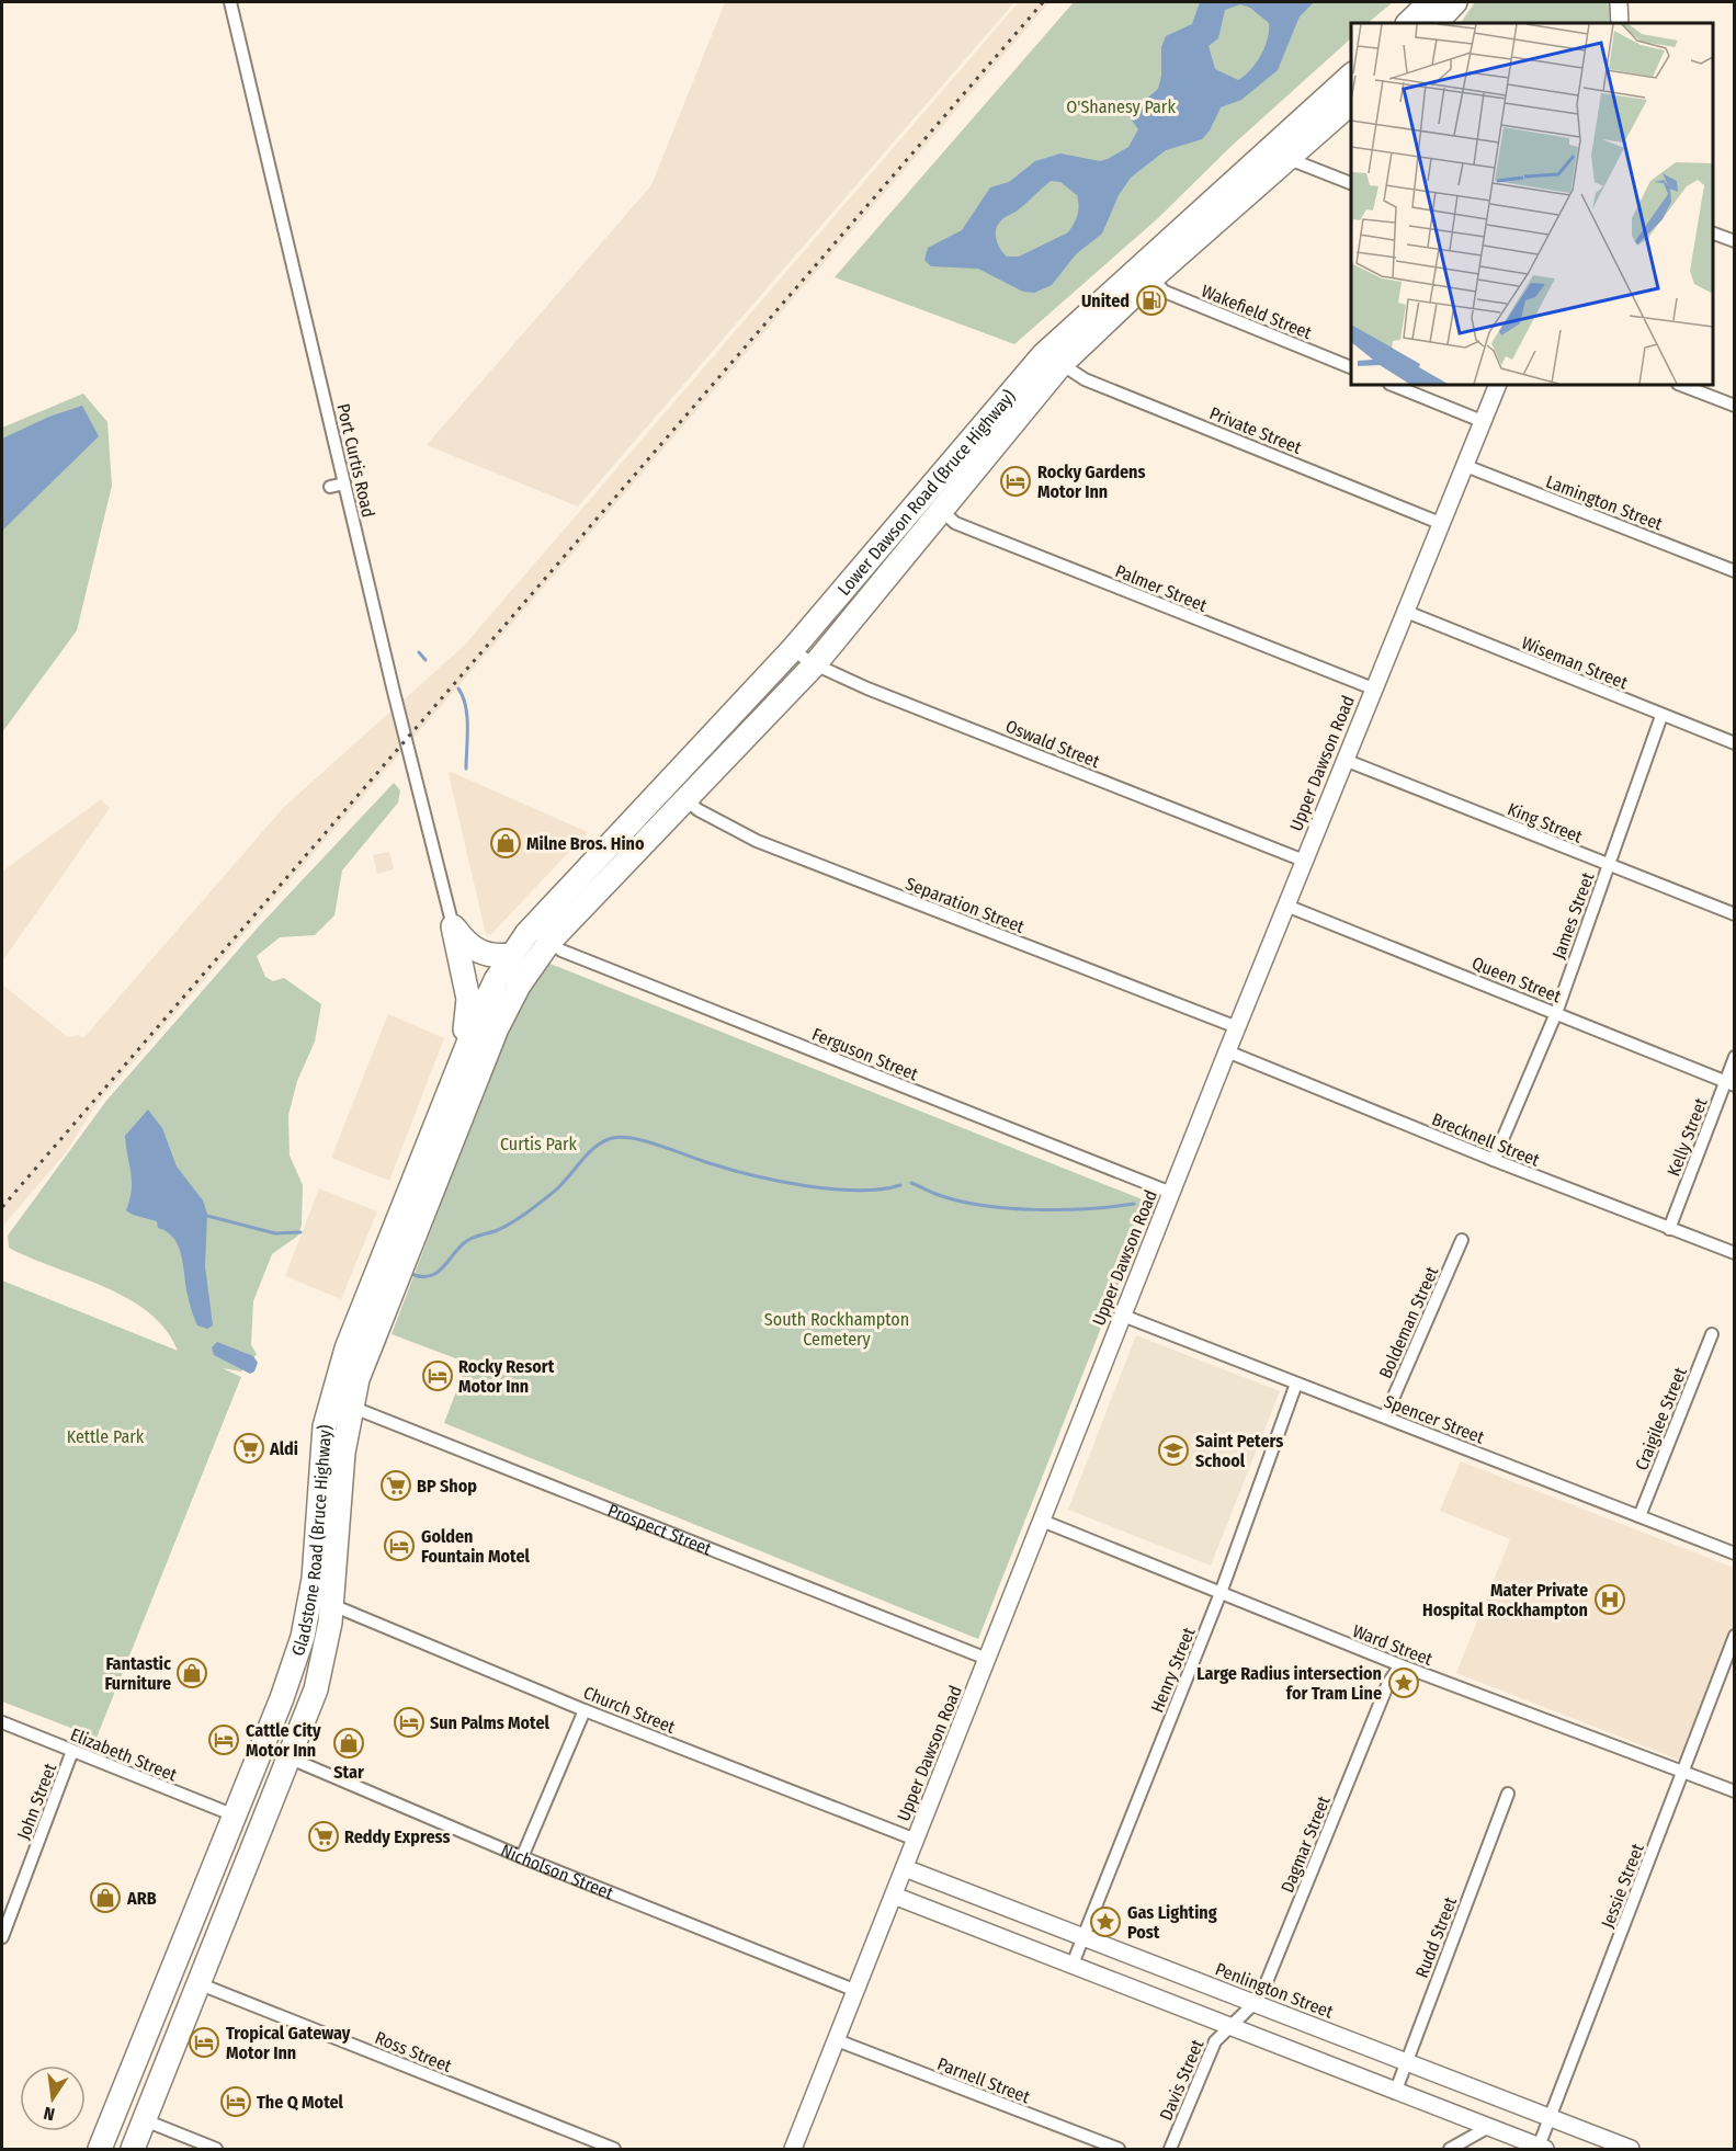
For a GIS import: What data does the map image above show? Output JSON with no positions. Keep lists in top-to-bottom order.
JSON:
{
  "streets": {
    "highway": ["Lower Dawson Road (Bruce Highway)", "Gladstone Road (Bruce Highway)", "Nicholson Street"],
    "street": [
      "Wakefield Street",
      "Private Street",
      "Port Curtis Road",
      "Lamington Street",
      "Palmer Street",
      "Wiseman Street",
      "Oswald Street",
      "Upper Dawson Road",
      "King Street",
      "Separation Street",
      "James Street",
      "Queen Street",
      "Ferguson Street",
      "Kelly Street",
      "Brecknell Street",
      "Boldeman Street",
      "Spencer Street",
      "Craigilee Street",
      "Prospect Street",
      "Ward Street",
      "Henry Street",
      "Church Street",
      "Elizabeth Street",
      "John Street",
      "Dagmar Street",
      "Jessie Street",
      "Rudd Street",
      "Penlington Street",
      "Ross Street",
      "Parnell Street",
      "Davis Street"
    ]
  },
  "crossings": [
    ["Wakefield Street", "Lower Dawson Road (Bruce Highway)"],
    ["Private Street", "Lower Dawson Road (Bruce Highway)"],
    ["Private Street", "Upper Dawson Road"],
    ["Lower Dawson Road (Bruce Highway)", "Palmer Street"],
    ["Lower Dawson Road (Bruce Highway)", "Oswald Street"],
    ["Lower Dawson Road (Bruce Highway)", "Separation Street"],
    ["Lower Dawson Road (Bruce Highway)", "Ferguson Street"],
    ["Lower Dawson Road (Bruce Highway)", "Gladstone Road (Bruce Highway)"],
    ["Lamington Street", "Upper Dawson Road"],
    ["Palmer Street", "Upper Dawson Road"],
    ["Wiseman Street", "Upper Dawson Road"],
    ["Wiseman Street", "James Street"],
    ["Oswald Street", "Upper Dawson Road"],
    ["Upper Dawson Road", "King Street"],
    ["Upper Dawson Road", "Separation Street"],
    ["Upper Dawson Road", "Queen Street"],
    ["Upper Dawson Road", "Ferguson Street"],
    ["Upper Dawson Road", "Brecknell Street"],
    ["Upper Dawson Road", "Spencer Street"],
    ["Upper Dawson Road", "Prospect Street"],
    ["Upper Dawson Road", "Ward Street"],
    ["Upper Dawson Road", "Church Street"],
    ["Upper Dawson Road", "Nicholson Street"],
    ["Upper Dawson Road", "Penlington Street"],
    ["Upper Dawson Road", "Parnell Street"],
    ["King Street", "James Street"],
    ["James Street", "Queen Street"],
    ["James Street", "Brecknell Street"],
    ["Queen Street", "Kelly Street"],
    ["Ferguson Street", "Gladstone Road (Bruce Highway)"],
    ["Kelly Street", "Brecknell Street"],
    ["Boldeman Street", "Spencer Street"],
    ["Spencer Street", "Craigilee Street"],
    ["Spencer Street", "Henry Street"],
    ["Prospect Street", "Gladstone Road (Bruce Highway)"],
    ["Gladstone Road (Bruce Highway)", "Church Street"],
    ["Gladstone Road (Bruce Highway)", "Elizabeth Street"],
    ["Gladstone Road (Bruce Highway)", "Nicholson Street"],
    ["Gladstone Road (Bruce Highway)", "Ross Street"],
    ["Ward Street", "Henry Street"],
    ["Ward Street", "Dagmar Street"],
    ["Ward Street", "Jessie Street"],
    ["Henry Street", "Penlington Street"],
    ["Elizabeth Street", "John Street"],
    ["Dagmar Street", "Penlington Street"],
    ["Dagmar Street", "Davis Street"],
    ["Jessie Street", "Penlington Street"],
    ["Rudd Street", "Penlington Street"]
  ],
  "parks": [
    "O'Shanesy Park",
    "Curtis Park",
    "South Rockhampton Cemetery",
    "Kettle Park"
  ],
  "places": {
    "fuel station": ["United"],
    "hotel": [
      "Rocky Gardens Motor Inn",
      "Rocky Resort Motor Inn",
      "Golden Fountain Motel",
      "Sun Palms Motel",
      "Cattle City Motor Inn",
      "Tropical Gateway Motor Inn",
      "The Q Motel"
    ],
    "shop": [
      "Milne Bros. Hino",
      "Fantastic Furniture",
      "Star",
      "ARB"
    ],
    "supermarket": ["Aldi", "BP Shop", "Reddy Express"],
    "school or university": ["Saint Peters School"],
    "hospital": ["Mater Private Hospital Rockhampton"],
    "place": ["Large Radius intersection for Tram Line", "Gas Lighting Post"]
  },
  "north": "bottom"
}
